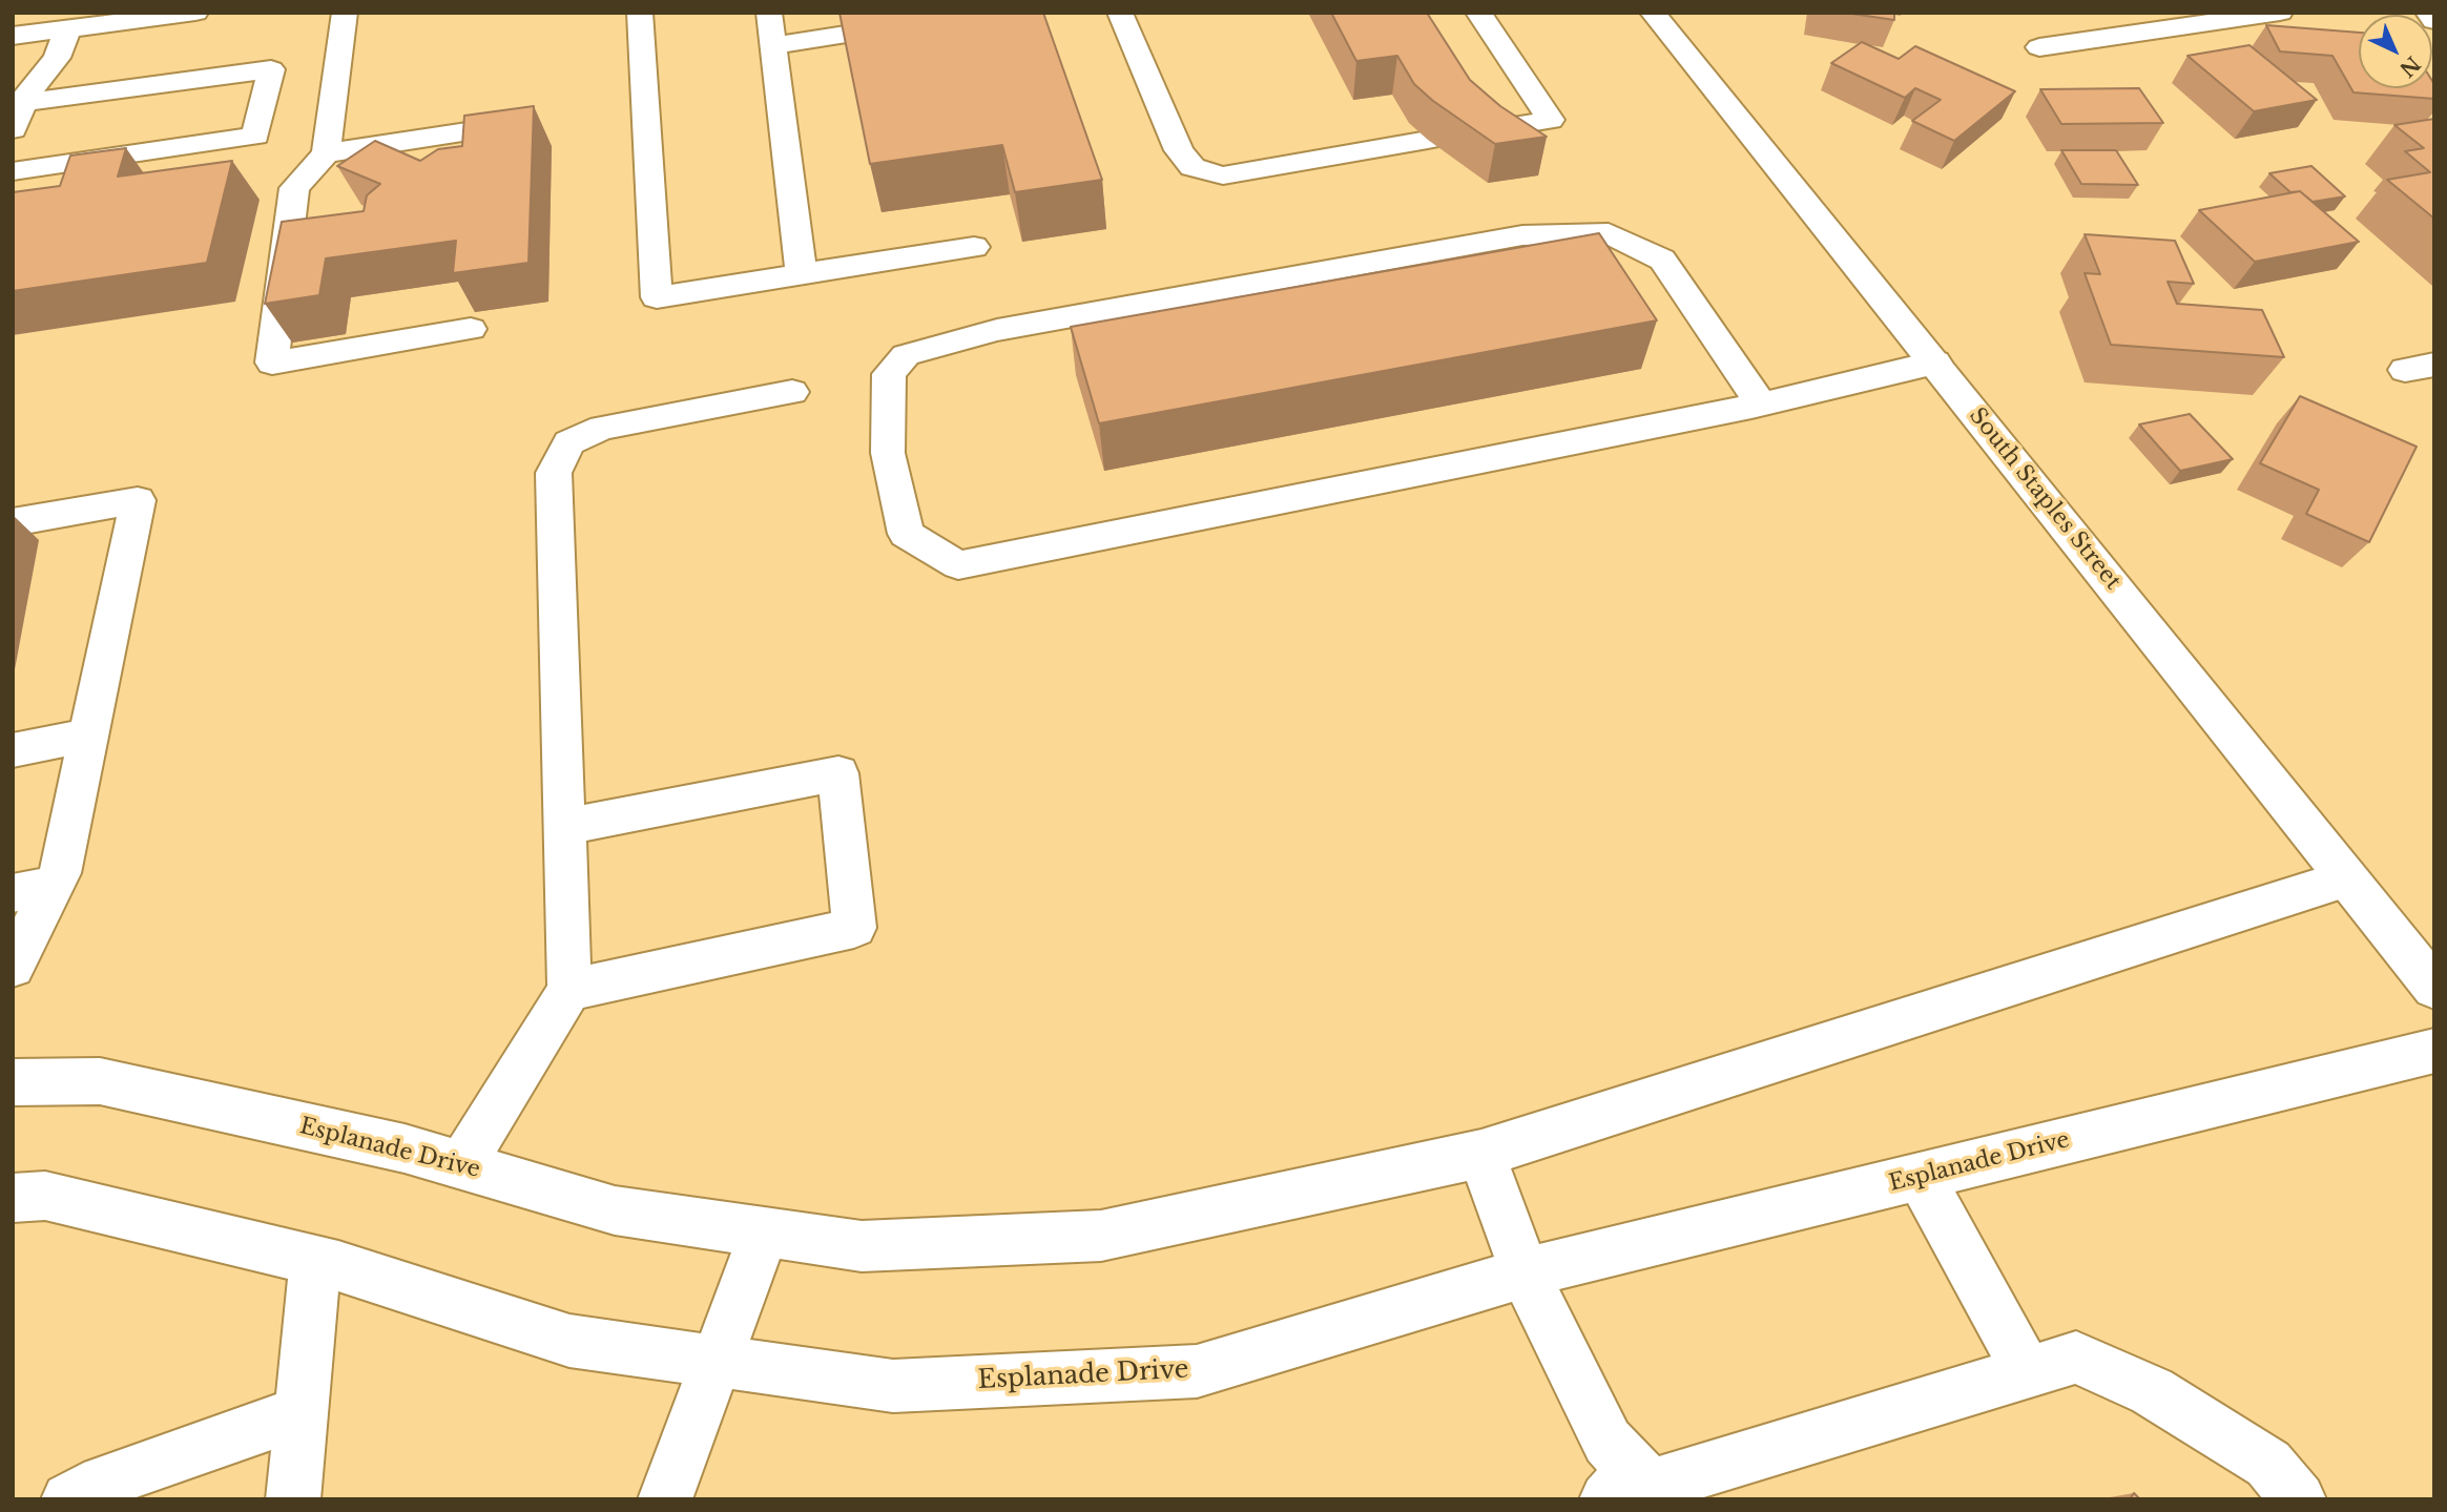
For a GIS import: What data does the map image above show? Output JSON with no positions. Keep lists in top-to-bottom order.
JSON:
{
  "streets": {
    "street": ["South Staples Street", "Esplanade Drive"]
  },
  "crossings": [
    ["South Staples Street", "Esplanade Drive"]
  ],
  "north": "bottom right"
}
